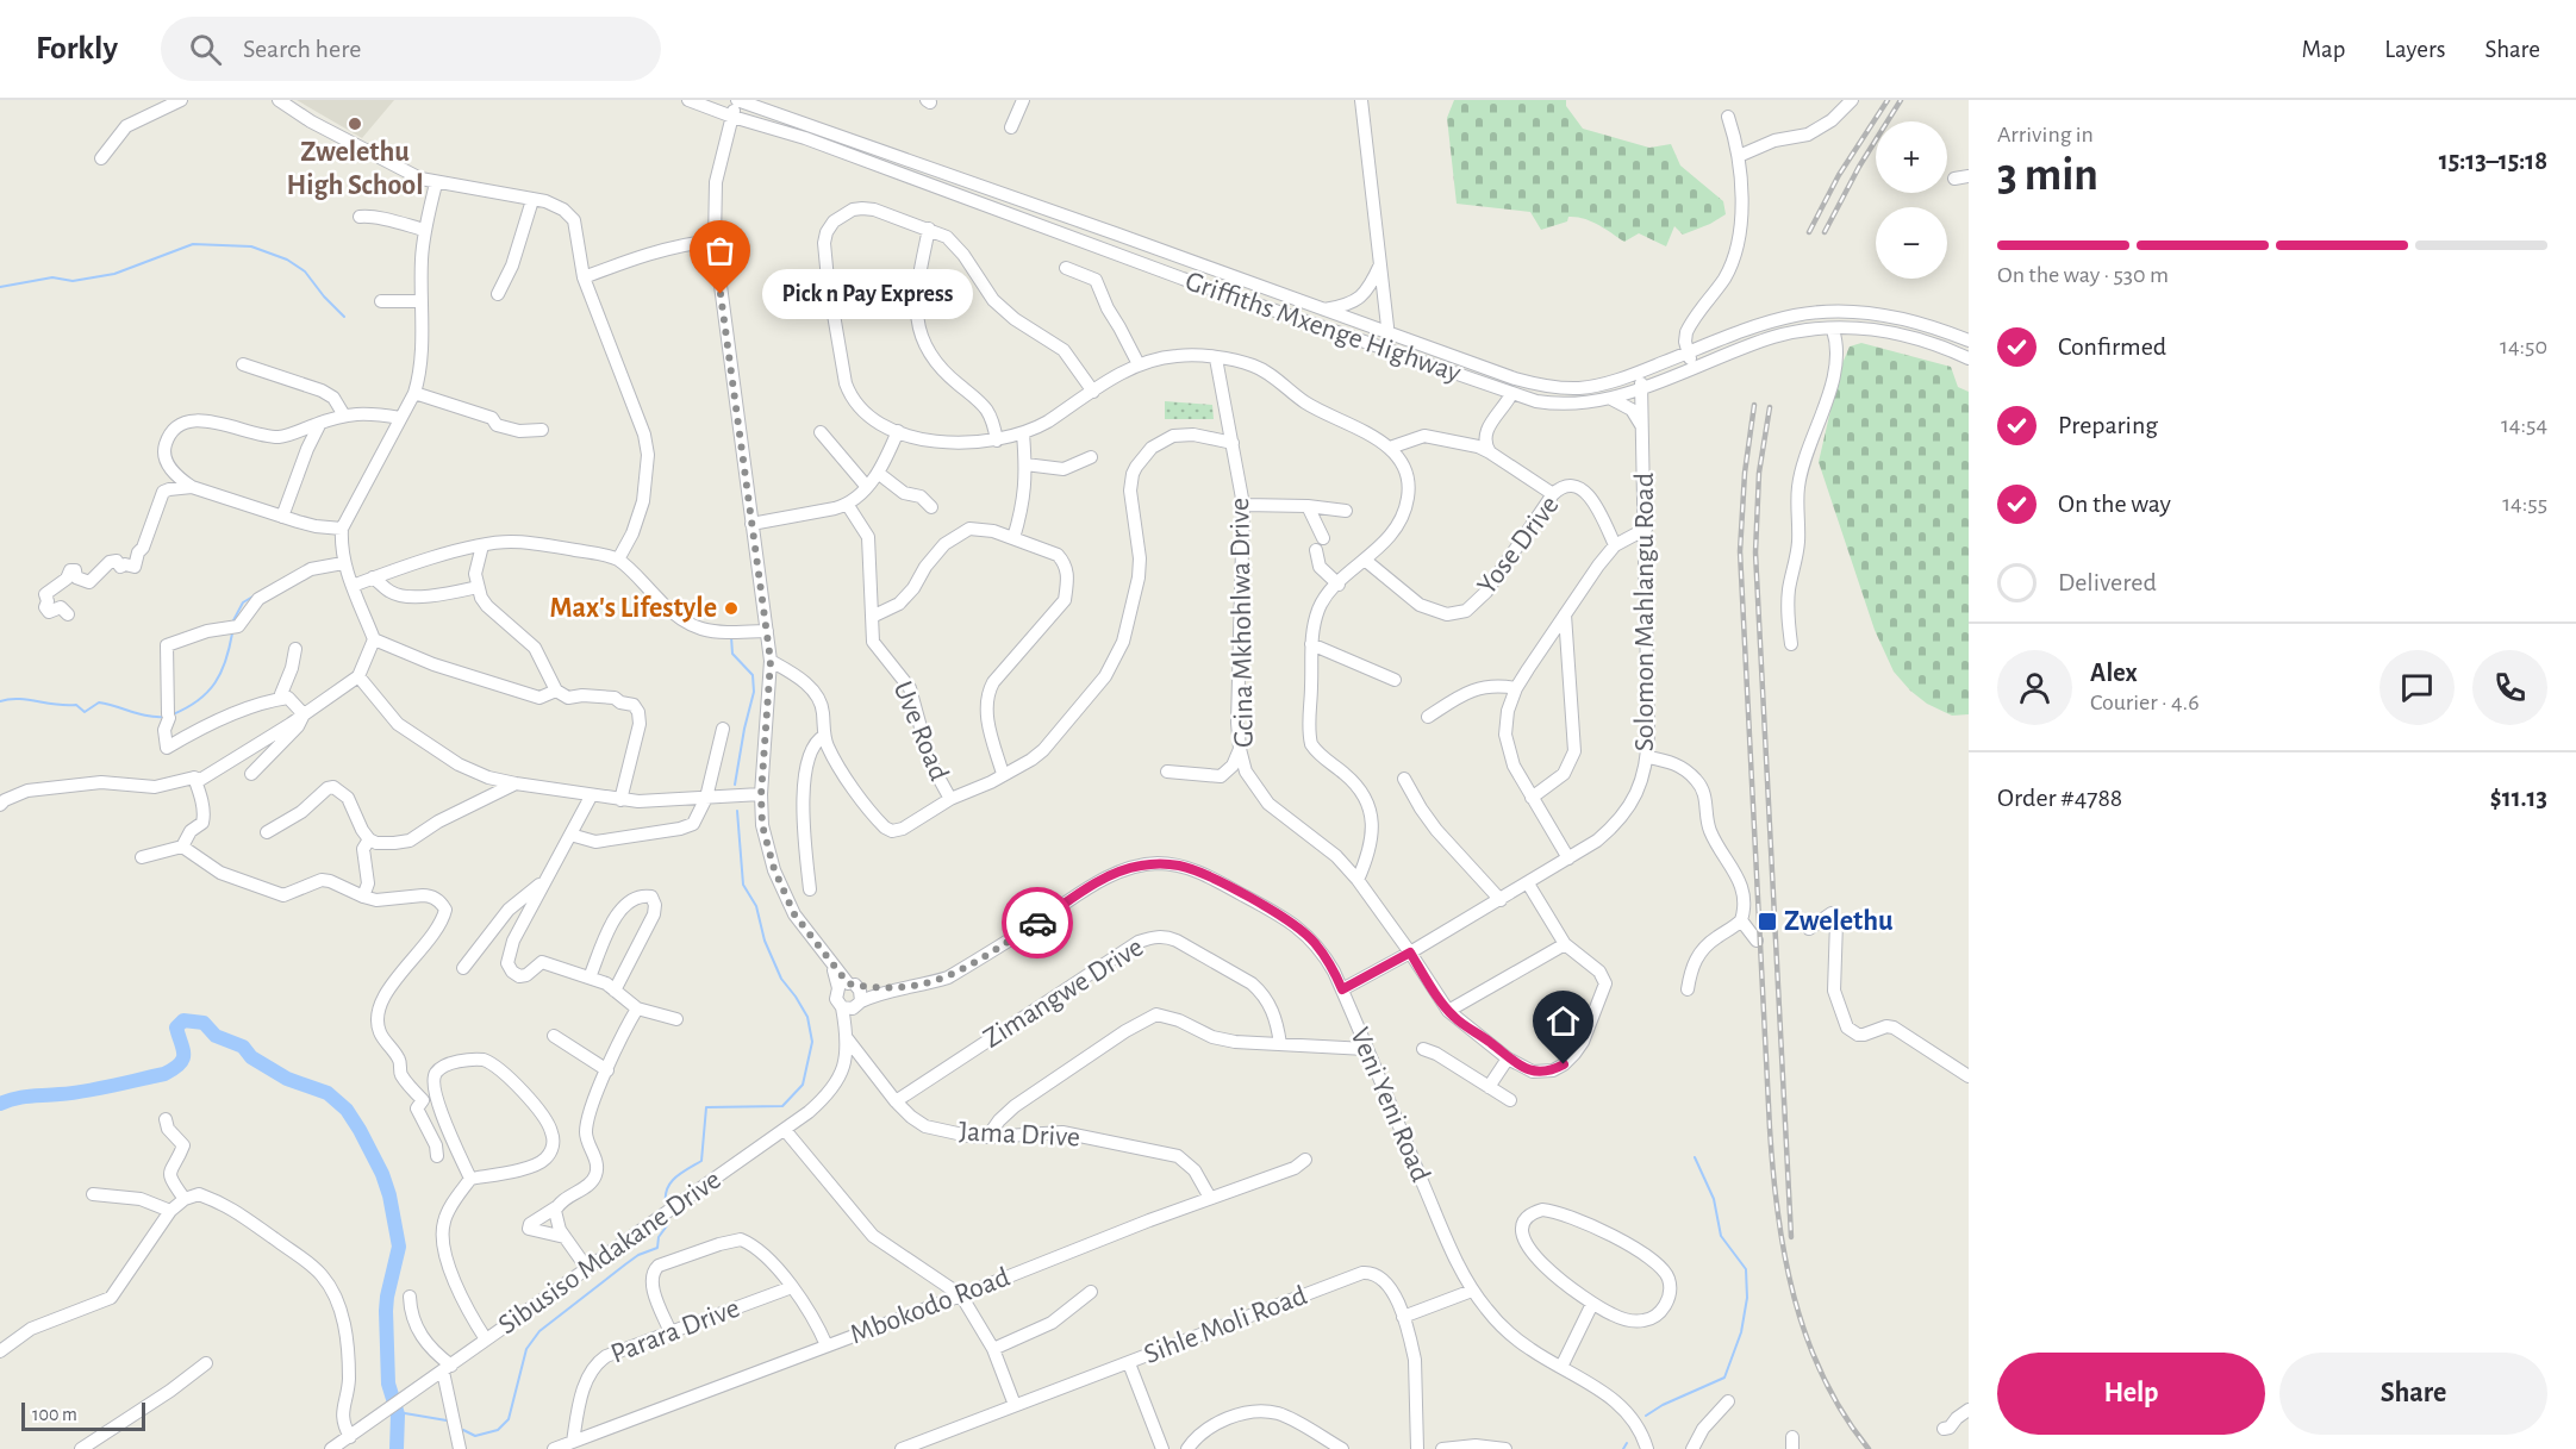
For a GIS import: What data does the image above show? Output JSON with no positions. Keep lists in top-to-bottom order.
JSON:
{
  "streets": {
    "street": [
      "Griffiths Mxenge Highway",
      "Yose Drive",
      "Solomon Mahlangu Road",
      "Gcina Mkhohlwa Drive",
      "Uve Road",
      "Zimangwe Drive",
      "Veni Yeni Road",
      "Jama Drive",
      "Sibusiso Mdakane Drive",
      "Mbokodo Road",
      "Sihle Moli Road",
      "Parara Drive"
    ]
  },
  "crossings": [
    ["Griffiths Mxenge Highway", "Solomon Mahlangu Road"],
    ["Solomon Mahlangu Road", "Gcina Mkhohlwa Drive"],
    ["Solomon Mahlangu Road", "Veni Yeni Road"],
    ["Zimangwe Drive", "Jama Drive"],
    ["Veni Yeni Road", "Sibusiso Mdakane Drive"],
    ["Jama Drive", "Sibusiso Mdakane Drive"],
    ["Jama Drive", "Mbokodo Road"],
    ["Mbokodo Road", "Parara Drive"]
  ],
  "places": {
    "other": ["Zwelethu High School", "Pick n Pay Express", "Max's Lifestyle"],
    "transit": ["Zwelethu"]
  },
  "scale_bar": "100 m",
  "page": {
    "header": "Forkly",
    "search": "Search here",
    "nav": ["Map", "Layers", "Share"],
    "heading": ["3 min", "Arriving in", "15:13–15:18"],
    "panel": [
      "Alex",
      "Courier · 4.6",
      "Order #4788",
      "$11.13"
    ],
    "map_buttons": ["+", "−"],
    "bar": "On the way · 530 m",
    "bubble": "Pick n Pay Express",
    "list": [
      ["Confirmed", "14:50"],
      ["Preparing", "14:54"],
      ["On the way", "14:55"],
      "Delivered"
    ],
    "buttons": ["Help", "Share"],
    "scale": "100 m"
  }
}
